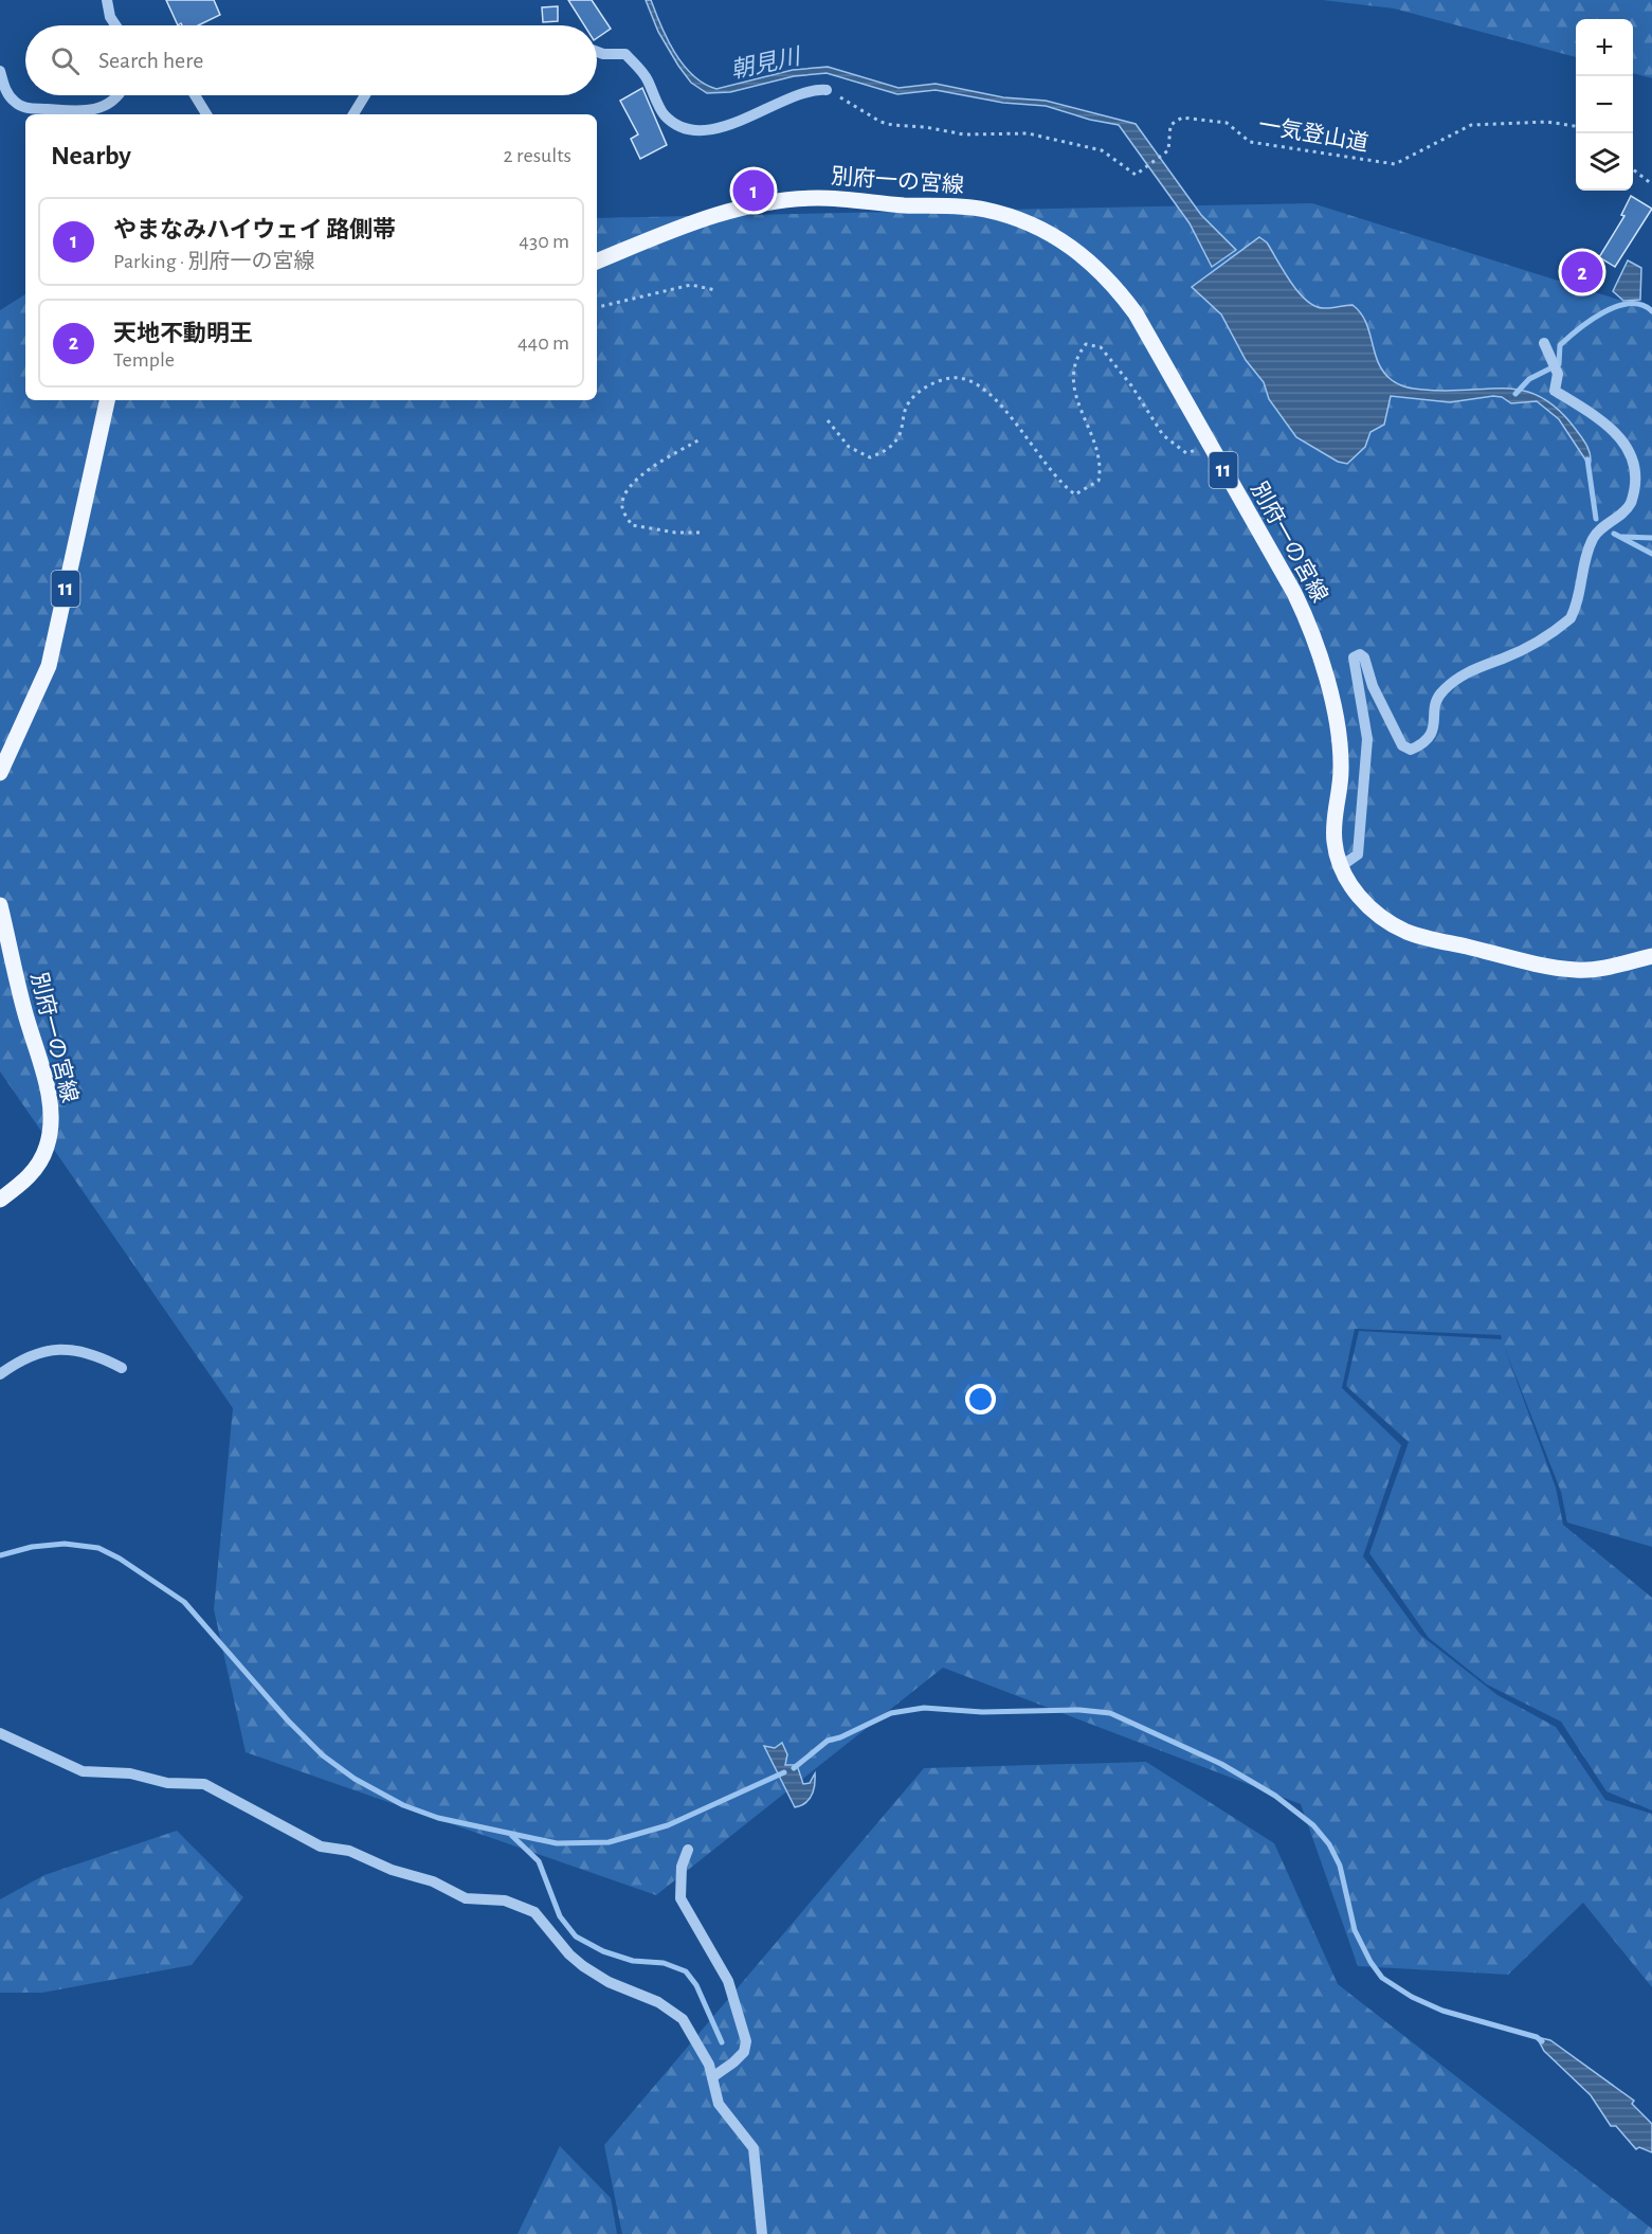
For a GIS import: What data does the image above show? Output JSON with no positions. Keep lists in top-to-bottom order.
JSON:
{
  "streets": {
    "main road": ["別府一の宮線", "11"],
    "path": ["一気登山道"]
  },
  "water": ["朝見川"],
  "page": {
    "map_buttons": ["+", "−"],
    "search": "Search here",
    "heading": ["Nearby", "2 results"],
    "pins": ["1", "2"],
    "list": [
      {
        "mark": "1",
        "name": "やまなみハイウェイ 路側帯",
        "note": "Parking · 別府一の宮線",
        "value": "430 m"
      },
      {
        "mark": "2",
        "name": "天地不動明王",
        "note": "Temple",
        "value": "440 m"
      }
    ]
  }
}
